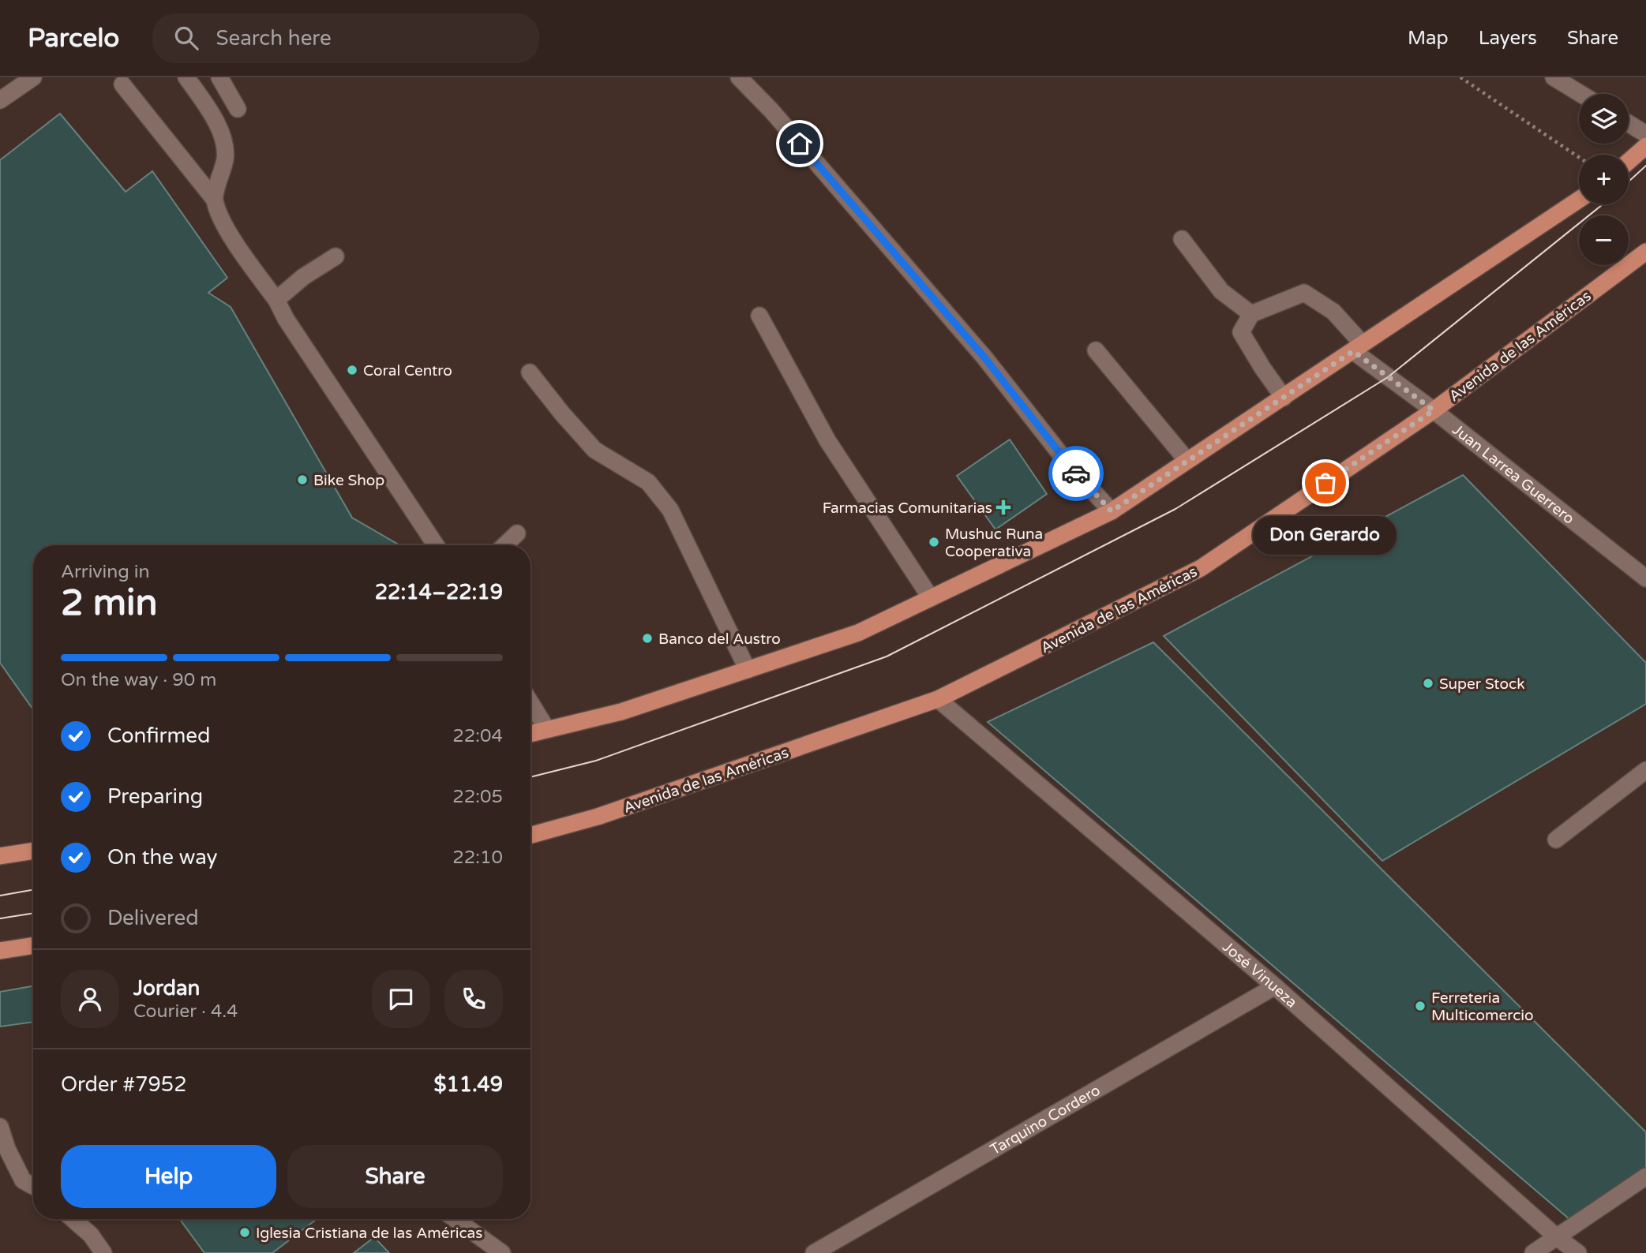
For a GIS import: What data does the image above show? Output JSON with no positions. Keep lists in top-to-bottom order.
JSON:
{
  "streets": {
    "main road": ["Avenida de las Américas"],
    "street": ["Juan Larrea Guerrero", "José Vinueza", "Tarquino Cordero"]
  },
  "crossings": [
    ["Avenida de las Américas", "Juan Larrea Guerrero"],
    ["Avenida de las Américas", "José Vinueza"],
    ["José Vinueza", "Tarquino Cordero"]
  ],
  "places": {
    "other": [
      "Coral Centro",
      "Bike Shop",
      "Don Gerardo",
      "Mushuc Runa Cooperativa",
      "Banco del Austro",
      "Super Stock",
      "Ferreteria Multicomercio",
      "Iglesia Cristiana de las Américas"
    ],
    "health": ["Farmacias Comunitarias"]
  },
  "page": {
    "header": "Parcelo",
    "search": "Search here",
    "nav": ["Map", "Layers", "Share"],
    "map_buttons": ["+", "−"],
    "bubble": "Don Gerardo",
    "heading": ["2 min", "Arriving in", "22:14–22:19"],
    "panel": [
      "Jordan",
      "Courier · 4.4",
      "Order #7952",
      "$11.49"
    ],
    "bar": "On the way · 90 m",
    "list": [
      ["Confirmed", "22:04"],
      ["Preparing", "22:05"],
      ["On the way", "22:10"],
      "Delivered"
    ],
    "buttons": ["Help", "Share"]
  }
}
